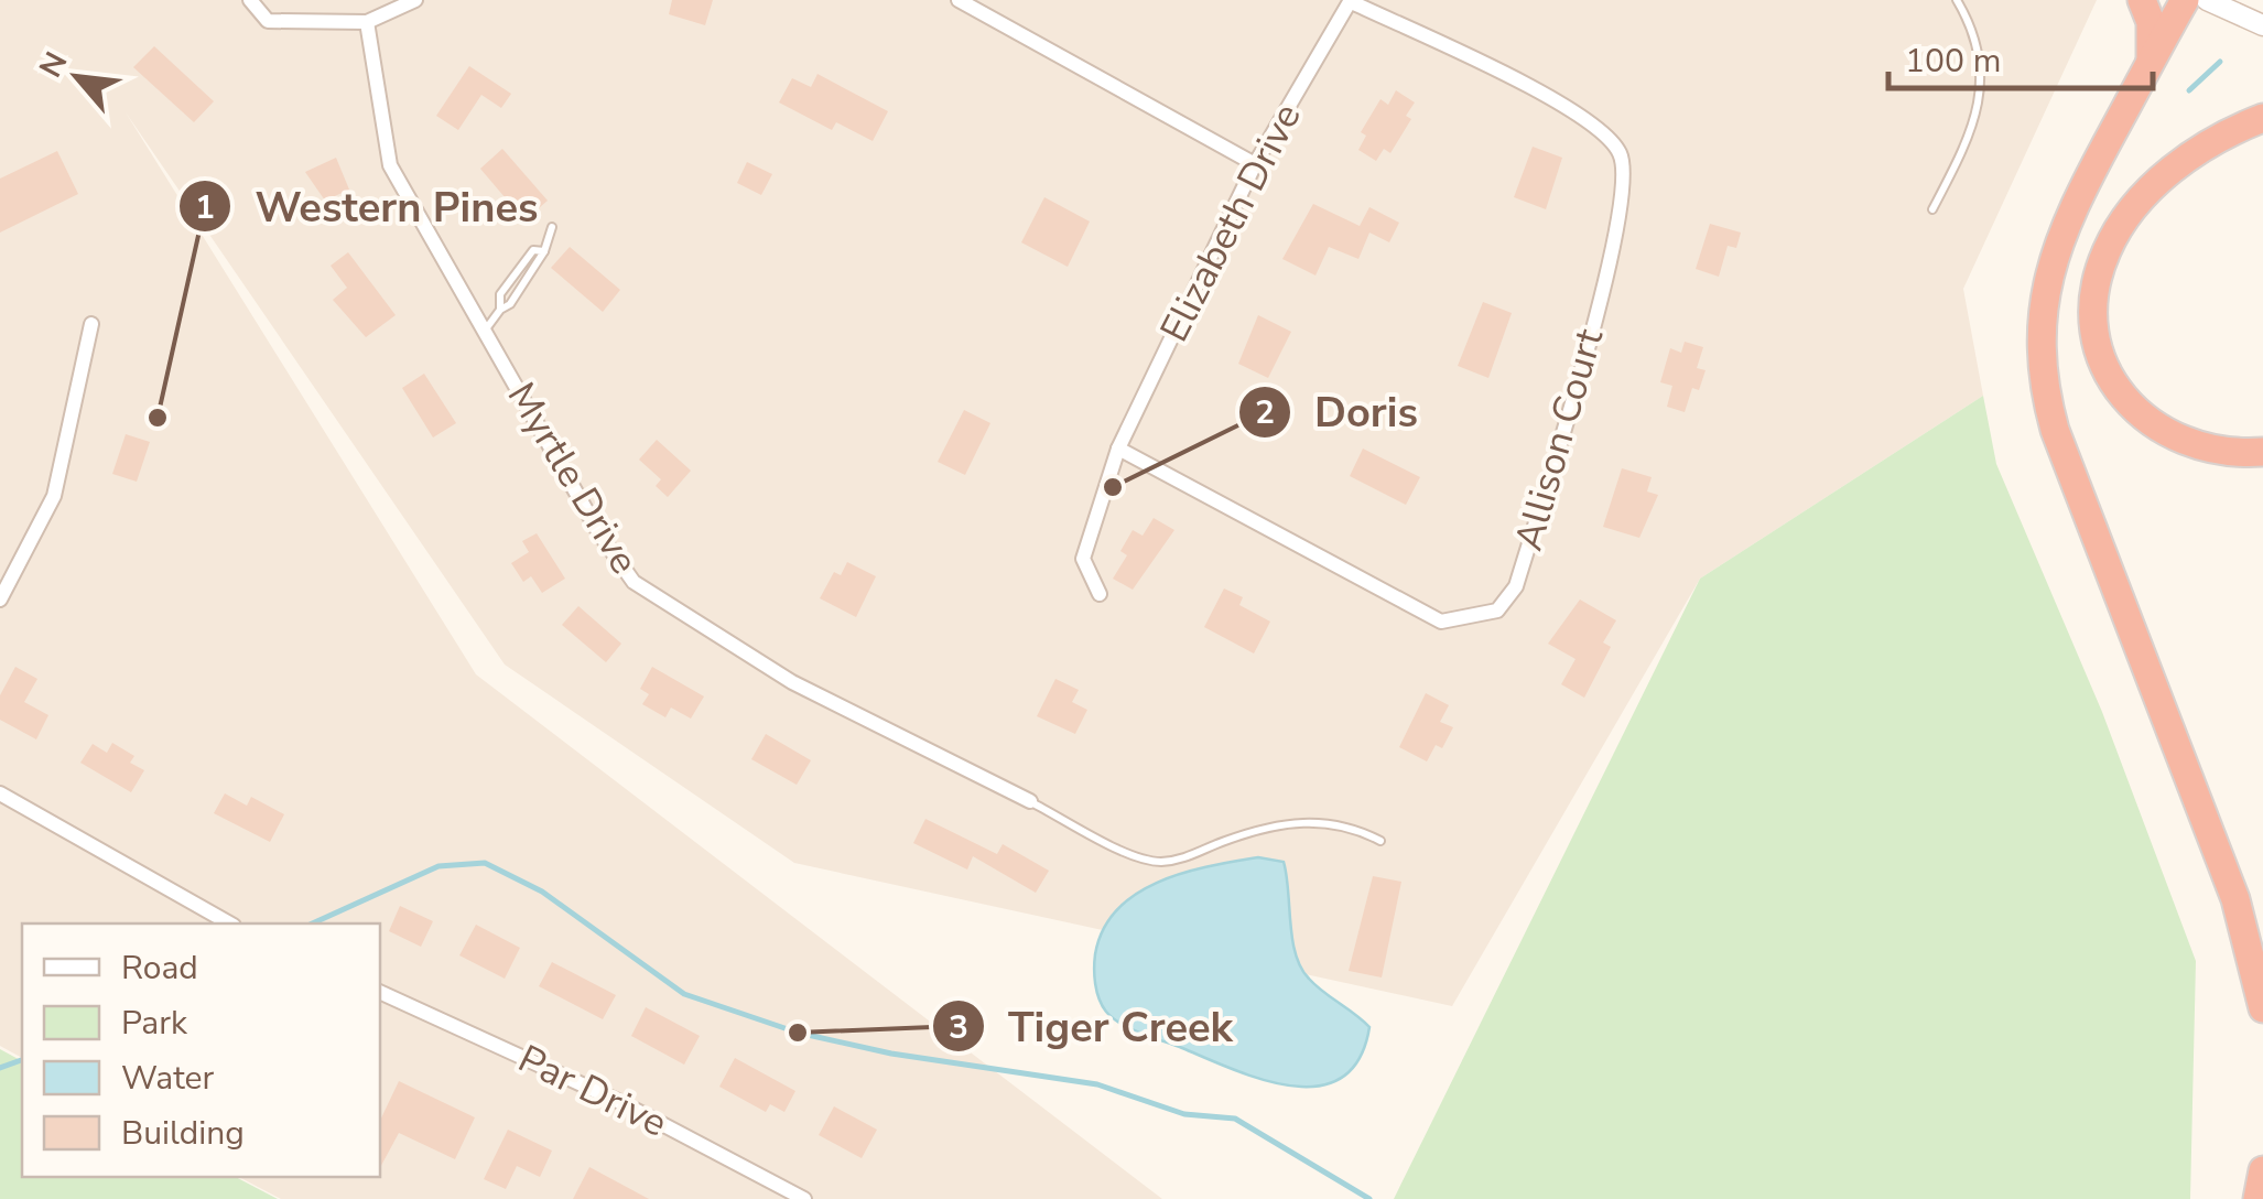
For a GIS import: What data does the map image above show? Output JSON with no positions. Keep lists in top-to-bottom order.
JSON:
{
  "streets": {
    "street": [
      "Elizabeth Drive",
      "Allison Court",
      "Myrtle Drive",
      "Par Drive"
    ]
  },
  "crossings": [
    ["Elizabeth Drive", "Allison Court"]
  ],
  "places": ["Western Pines", "Doris", "Tiger Creek"],
  "legend": [
    "Road",
    "Park",
    "Water",
    "Building"
  ],
  "scale_bar": "100 m",
  "north": "top left"
}
